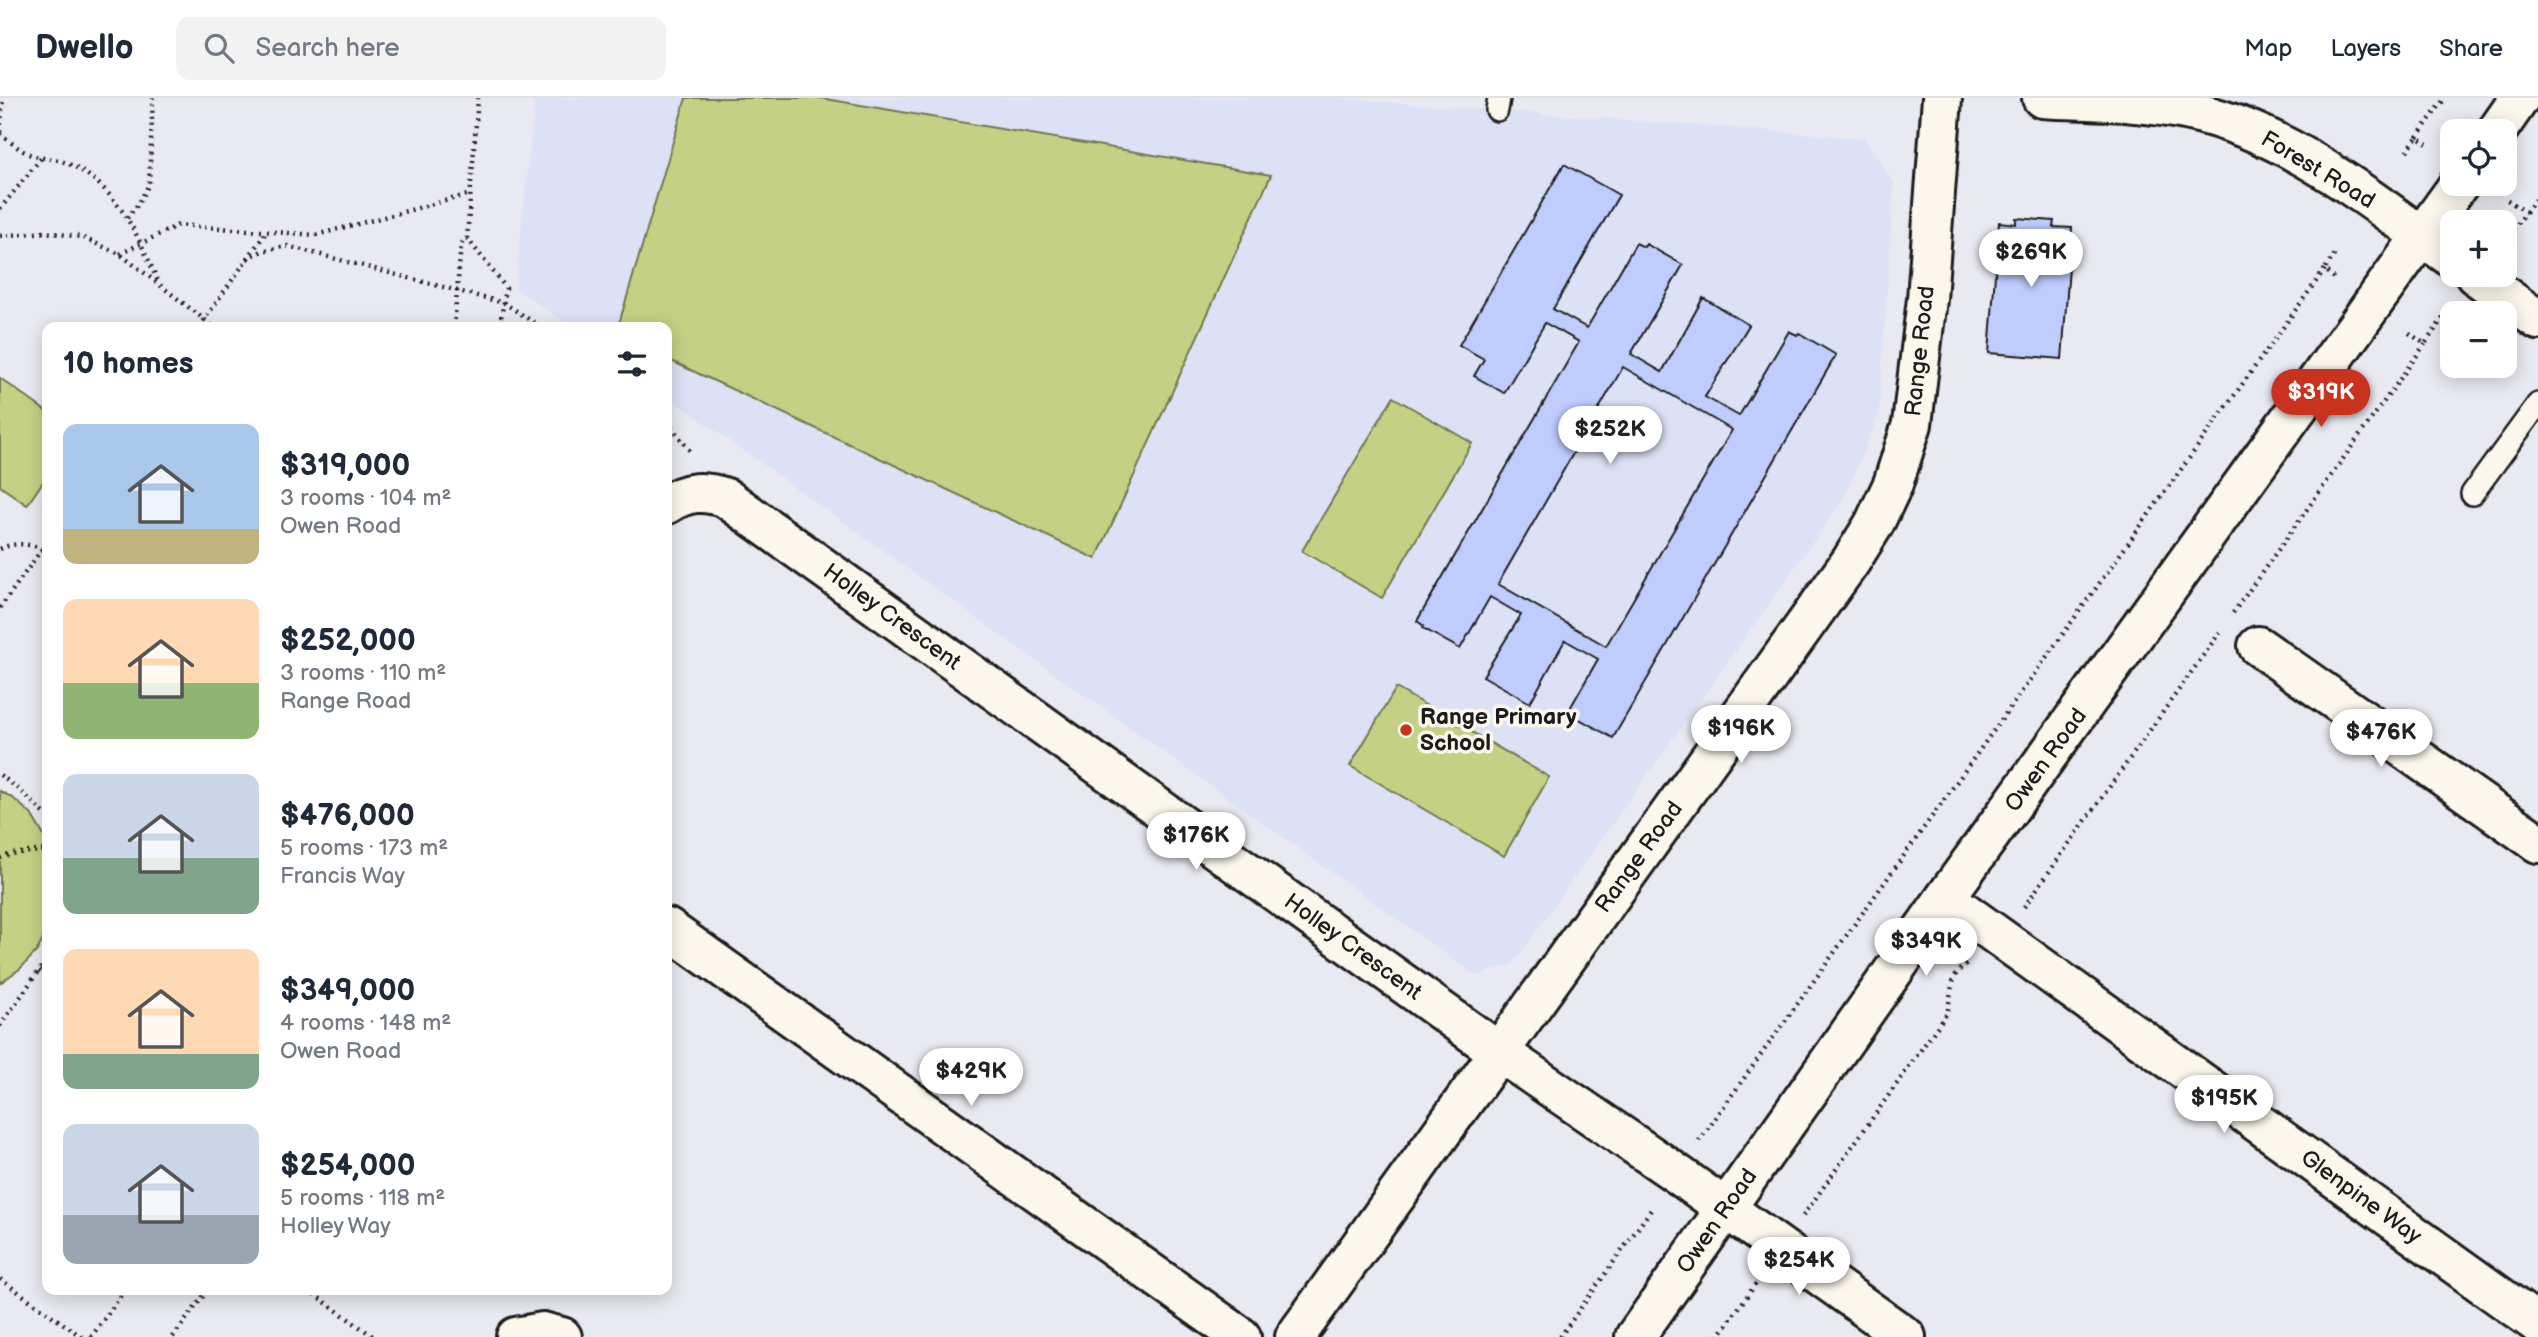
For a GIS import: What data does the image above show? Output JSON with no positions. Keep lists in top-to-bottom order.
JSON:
{
  "streets": {
    "street": [
      "Forest Road",
      "Range Road",
      "Holley Crescent",
      "Owen Road",
      "Glenpine Way"
    ]
  },
  "crossings": [
    ["Forest Road", "Owen Road"],
    ["Range Road", "Holley Crescent"],
    ["Holley Crescent", "Owen Road"],
    ["Owen Road", "Glenpine Way"]
  ],
  "places": ["Range Primary School"],
  "page": {
    "header": "Dwello",
    "search": "Search here",
    "nav": ["Map", "Layers", "Share"],
    "map_buttons": ["+", "−"],
    "price": [
      "$269K",
      "$319K",
      "$252K",
      "$196K",
      "$476K",
      "$176K",
      "$349K",
      "$429K",
      "$195K",
      "$254K"
    ],
    "heading": "10 homes",
    "list": [
      {
        "name": "$319,000",
        "note": "3 rooms · 104 m² · Owen Road"
      },
      {
        "name": "$252,000",
        "note": "3 rooms · 110 m² · Range Road"
      },
      {
        "name": "$476,000",
        "note": "5 rooms · 173 m² · Francis Way"
      },
      {
        "name": "$349,000",
        "note": "4 rooms · 148 m² · Owen Road"
      },
      {
        "name": "$254,000",
        "note": "5 rooms · 118 m² · Holley Way"
      }
    ]
  }
}
